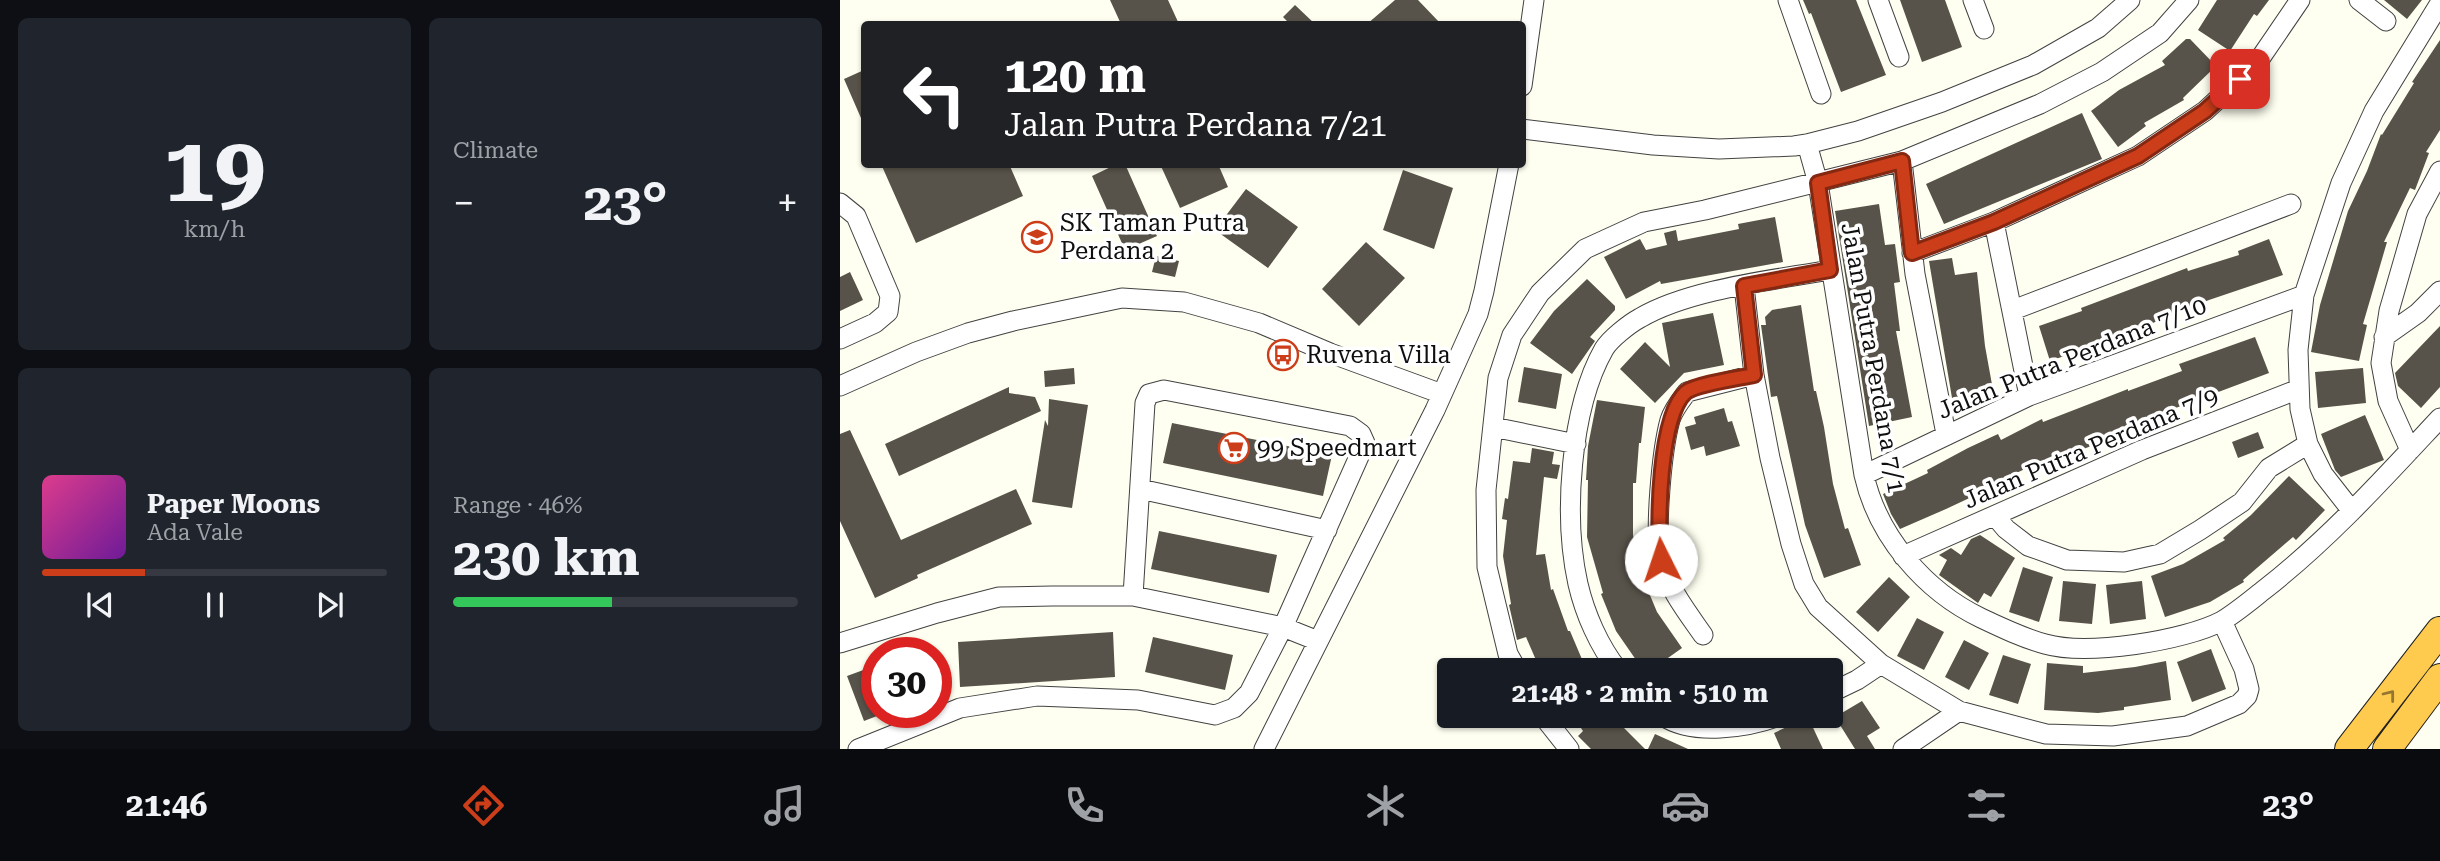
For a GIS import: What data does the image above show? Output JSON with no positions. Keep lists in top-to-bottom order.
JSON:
{
  "streets": {
    "street": ["Jalan Putra Perdana 7/1", "Jalan Putra Perdana 7/10", "Jalan Putra Perdana 7/9"]
  },
  "crossings": [
    ["Jalan Putra Perdana 7/1", "Jalan Putra Perdana 7/10"],
    ["Jalan Putra Perdana 7/1", "Jalan Putra Perdana 7/9"]
  ],
  "places": {
    "school or university": ["SK Taman Putra Perdana 2"],
    "bus stop": ["Ruvena Villa"],
    "supermarket": ["99 Speedmart"]
  },
  "page": {
    "tile": [
      ["19", "km/h"],
      "Climate",
      ["Range · 46%", "230 km"]
    ],
    "turn": ["120 m", "Jalan Putra Perdana 7/21"],
    "heat": ["−", "23°", "+"],
    "song": ["Paper Moons", "Ada Vale"],
    "limit": "30",
    "trip": "21:48 · 2 min · 510 m",
    "tabs": ["21:46", "23°"]
  }
}
